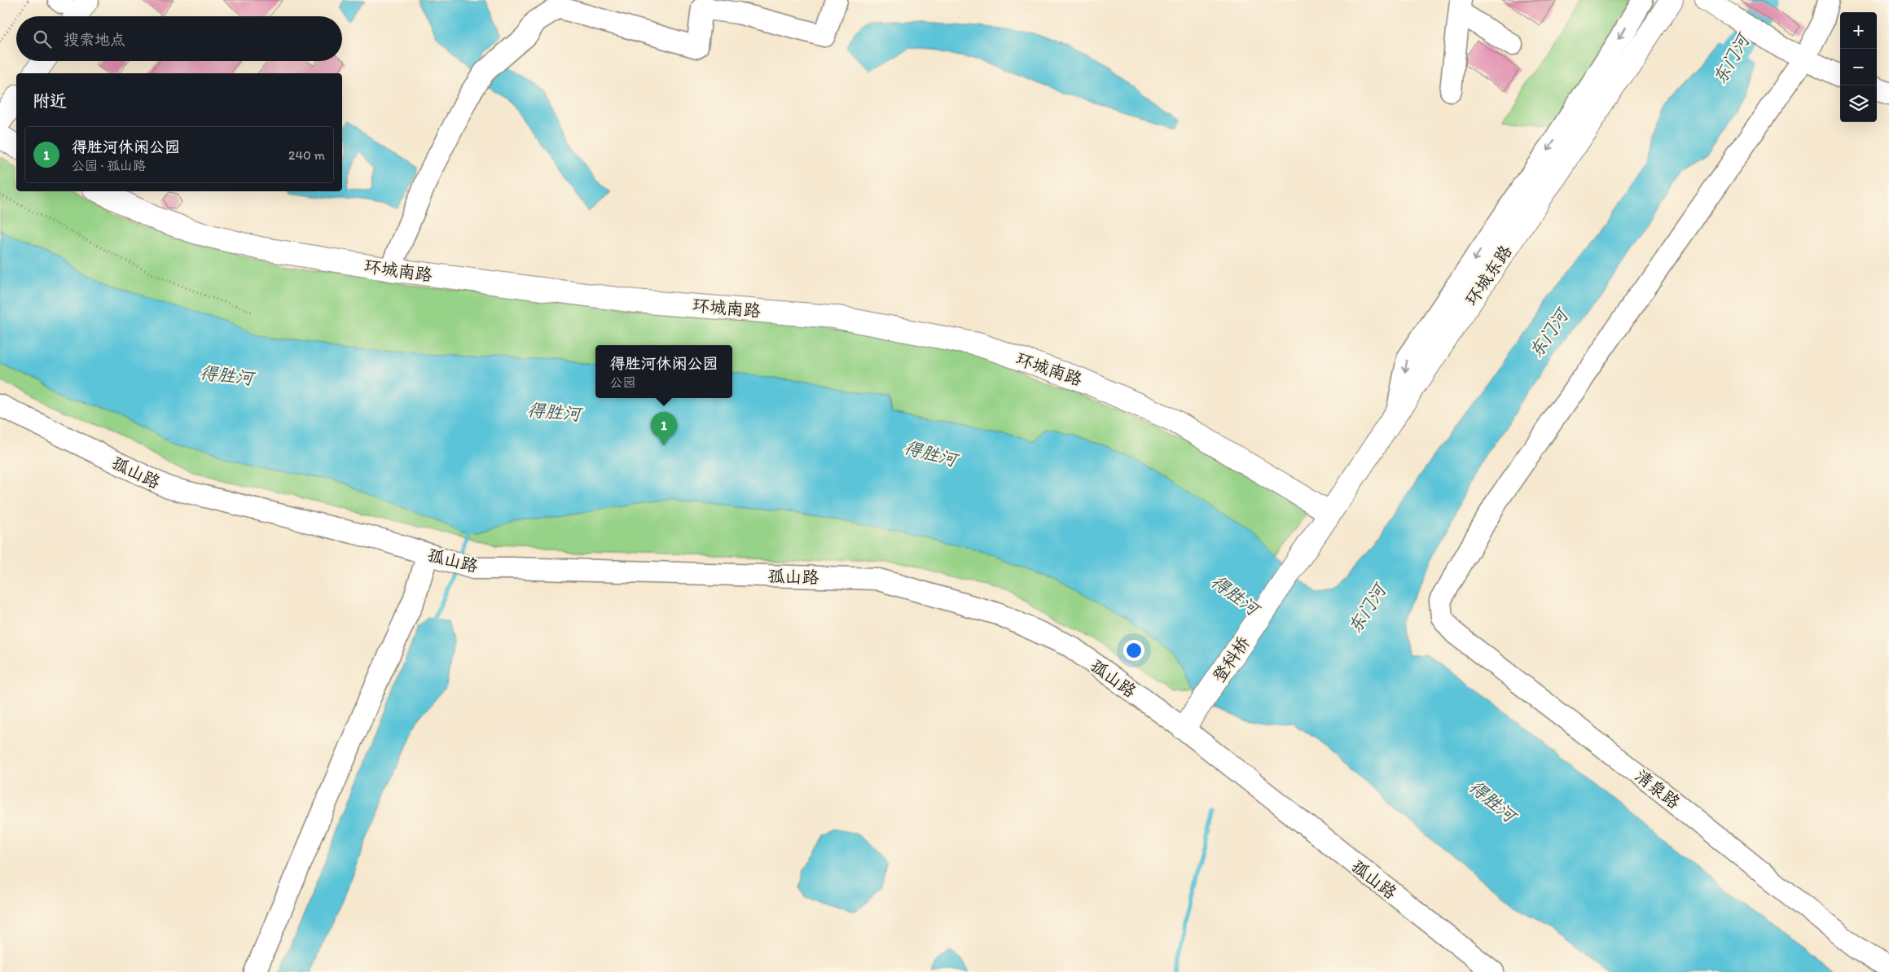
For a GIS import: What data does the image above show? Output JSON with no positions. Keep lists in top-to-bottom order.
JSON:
{
  "streets": {
    "main road": ["环城南路", "环城东路", "登科桥"],
    "street": ["孤山路", "清泉路"]
  },
  "crossings": [
    ["环城南路", "环城东路"],
    ["环城东路", "登科桥"],
    ["孤山路", "登科桥"]
  ],
  "water": ["东门河", "得胜河"],
  "page": {
    "map_buttons": ["+", "−"],
    "search": "搜索地点",
    "heading": "附近",
    "list": [
      {
        "mark": "1",
        "name": "得胜河休闲公园",
        "note": "公园 · 孤山路",
        "value": "240 m"
      }
    ],
    "popup": ["得胜河休闲公园", "公园"],
    "pins": "1"
  }
}
